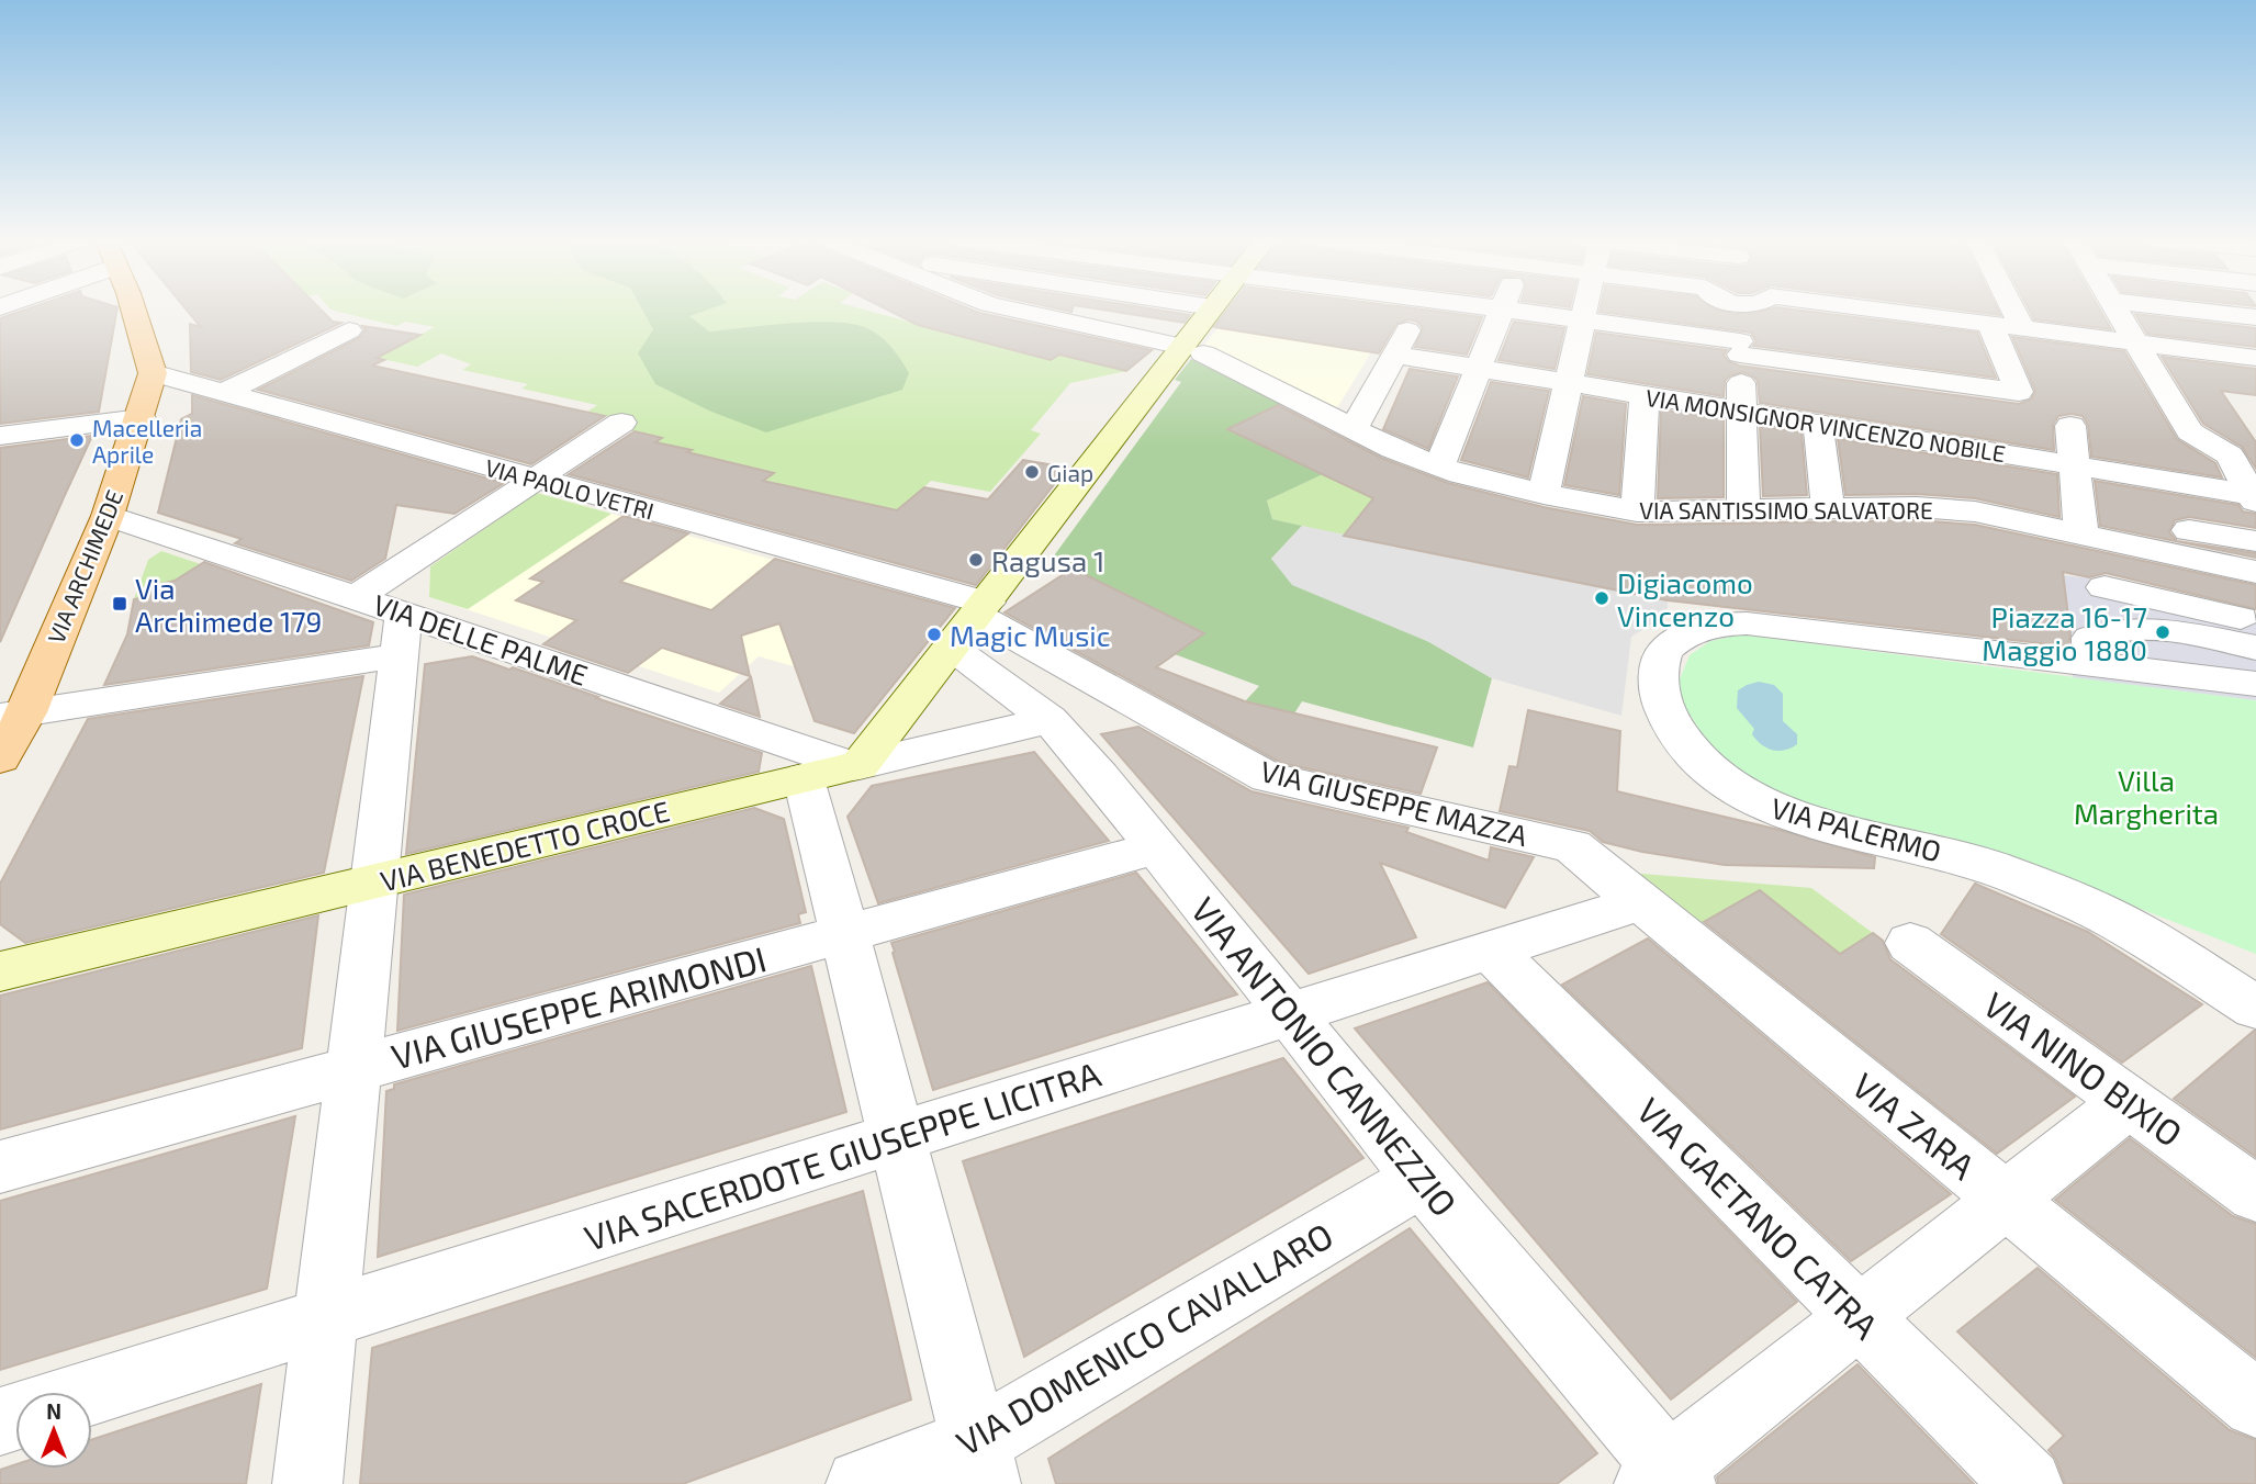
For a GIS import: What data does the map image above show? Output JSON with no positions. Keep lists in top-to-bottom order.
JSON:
{
  "streets": {
    "main road": ["VIA ARCHIMEDE", "VIA BENEDETTO CROCE"],
    "street": [
      "VIA MONSIGNOR VINCENZO NOBILE",
      "VIA PAOLO VETRI",
      "VIA SANTISSIMO SALVATORE",
      "VIA DELLE PALME",
      "VIA GIUSEPPE MAZZA",
      "VIA PALERMO",
      "VIA GIUSEPPE ARIMONDI",
      "VIA ANTONIO CANNEZZIO",
      "VIA NINO BIXIO",
      "VIA ZARA",
      "VIA SACERDOTE GIUSEPPE LICITRA",
      "VIA GAETANO CATRA",
      "VIA DOMENICO CAVALLARO"
    ]
  },
  "crossings": [
    ["VIA PAOLO VETRI", "VIA ARCHIMEDE"],
    ["VIA PAOLO VETRI", "VIA GIUSEPPE MAZZA"],
    ["VIA PAOLO VETRI", "VIA ANTONIO CANNEZZIO"],
    ["VIA ARCHIMEDE", "VIA DELLE PALME"],
    ["VIA DELLE PALME", "VIA BENEDETTO CROCE"],
    ["VIA GIUSEPPE MAZZA", "VIA ANTONIO CANNEZZIO"],
    ["VIA GIUSEPPE MAZZA", "VIA ZARA"],
    ["VIA BENEDETTO CROCE", "VIA ANTONIO CANNEZZIO"],
    ["VIA GIUSEPPE ARIMONDI", "VIA ANTONIO CANNEZZIO"],
    ["VIA ANTONIO CANNEZZIO", "VIA SACERDOTE GIUSEPPE LICITRA"],
    ["VIA ANTONIO CANNEZZIO", "VIA DOMENICO CAVALLARO"],
    ["VIA ZARA", "VIA SACERDOTE GIUSEPPE LICITRA"],
    ["VIA SACERDOTE GIUSEPPE LICITRA", "VIA GAETANO CATRA"]
  ],
  "parks": ["Villa Margherita"],
  "places": {
    "other": [
      "Macelleria Aprile",
      "Giap",
      "Ragusa 1",
      "Digiacomo Vincenzo",
      "Piazza 16-17 Maggio 1880",
      "Magic Music"
    ],
    "transit": ["Via Archimede 179"]
  },
  "north": "top"
}
